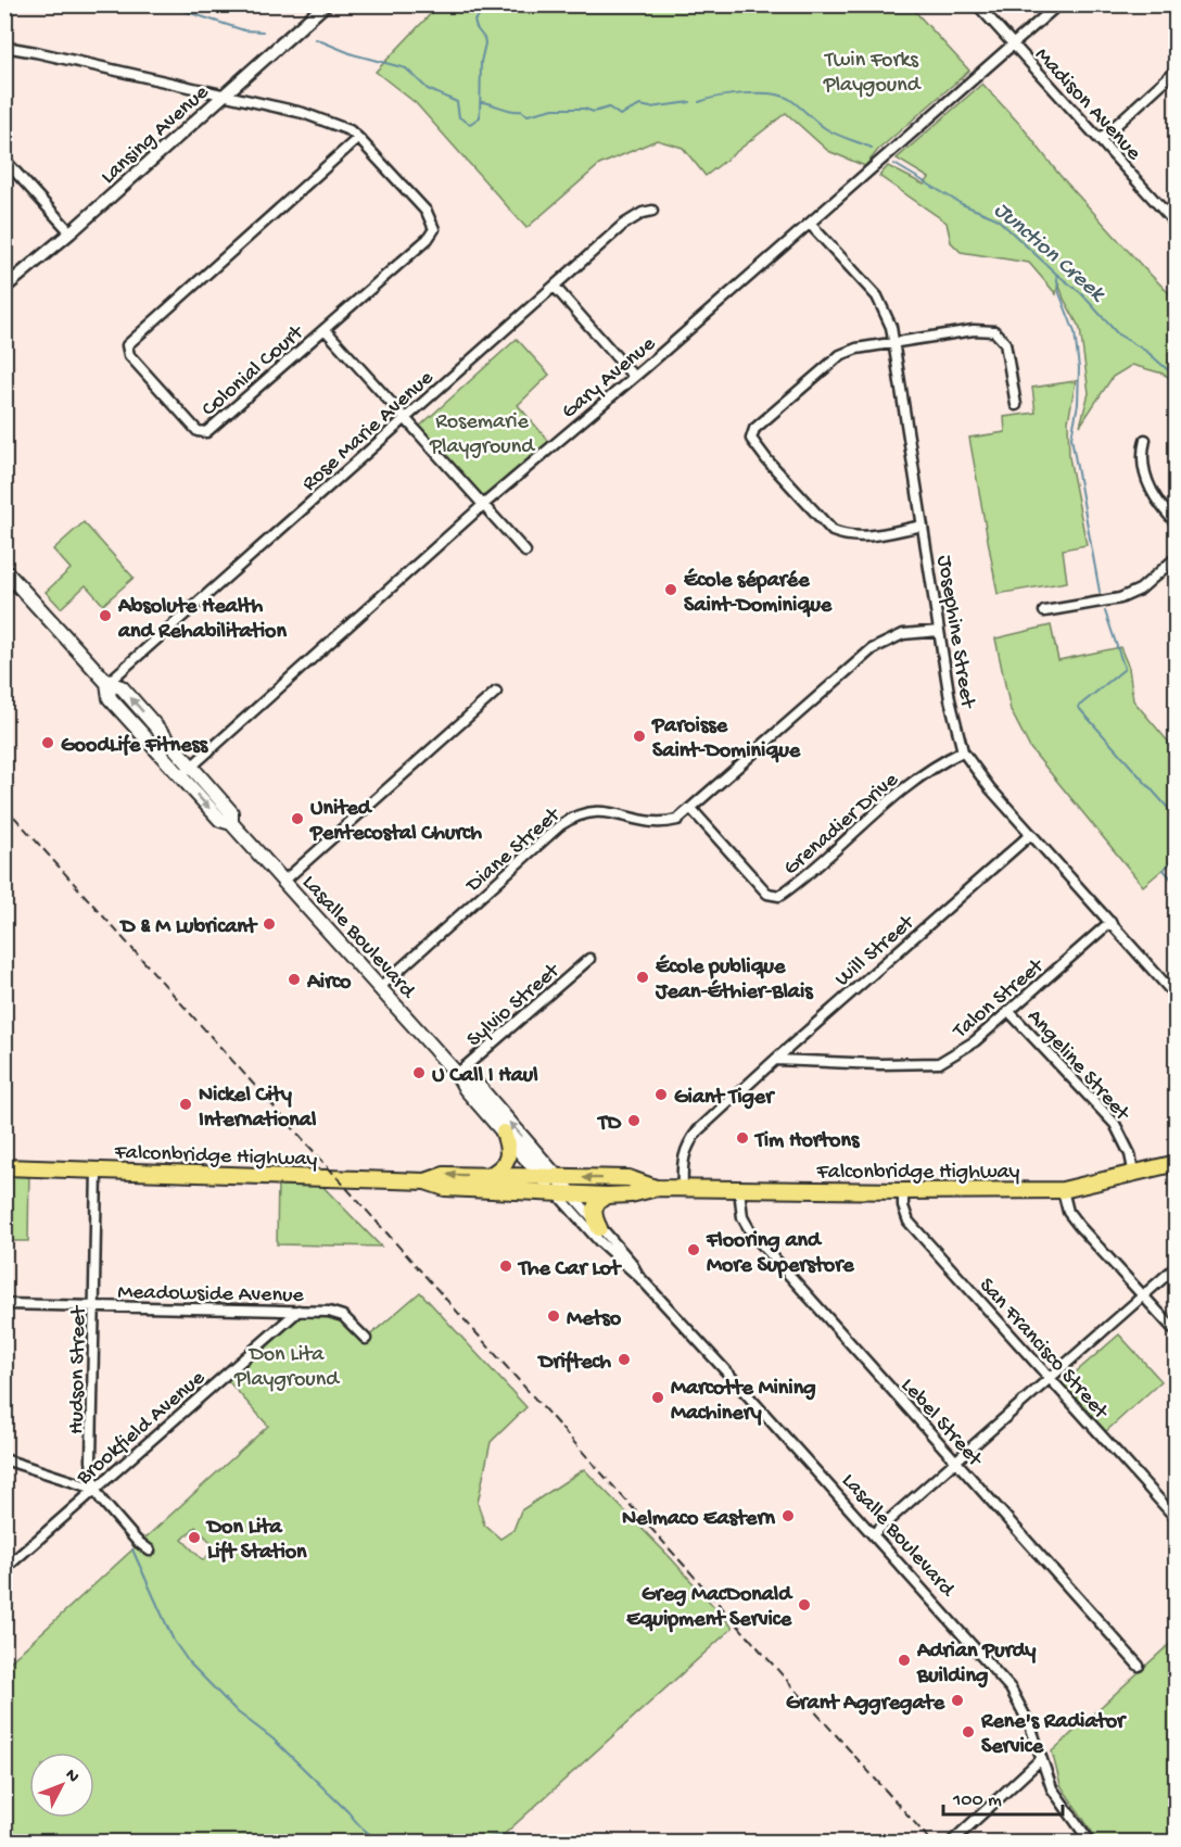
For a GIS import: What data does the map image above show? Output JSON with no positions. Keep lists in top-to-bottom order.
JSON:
{
  "streets": {
    "main road": ["Lasalle Boulevard", "Falconbridge Highway"],
    "street": [
      "Madison Avenue",
      "Lansing Avenue",
      "Colonial Court",
      "Gary Avenue",
      "Rose Marie Avenue",
      "Josephine Street",
      "Grenadier Drive",
      "Diane Street",
      "Will Street",
      "Talon Street",
      "Sylvio Street",
      "Angeline Street",
      "Meadowside Avenue",
      "San Francisco Street",
      "Hudson Street",
      "Lebel Street",
      "Brookfield Avenue"
    ]
  },
  "crossings": [
    ["Madison Avenue", "Gary Avenue"],
    ["Gary Avenue", "Josephine Street"],
    ["Gary Avenue", "Lasalle Boulevard"],
    ["Rose Marie Avenue", "Lasalle Boulevard"],
    ["Josephine Street", "Grenadier Drive"],
    ["Josephine Street", "Diane Street"],
    ["Josephine Street", "Will Street"],
    ["Josephine Street", "Talon Street"],
    ["Grenadier Drive", "Diane Street"],
    ["Diane Street", "Lasalle Boulevard"],
    ["Lasalle Boulevard", "Sylvio Street"],
    ["Lasalle Boulevard", "Falconbridge Highway"],
    ["Will Street", "Talon Street"],
    ["Will Street", "Falconbridge Highway"],
    ["Talon Street", "Angeline Street"],
    ["Angeline Street", "Falconbridge Highway"],
    ["Falconbridge Highway", "San Francisco Street"],
    ["Falconbridge Highway", "Hudson Street"],
    ["Falconbridge Highway", "Lebel Street"],
    ["Meadowside Avenue", "Hudson Street"],
    ["Meadowside Avenue", "Brookfield Avenue"],
    ["Hudson Street", "Brookfield Avenue"]
  ],
  "water": ["Junction Creek"],
  "parks": ["Twin Forks Playgound", "Rosemarie Playground", "Don Lita Playground"],
  "places": [
    "École séparée Saint-Dominique",
    "Absolute Health and Rehabilitation",
    "Paroisse Saint-Dominique",
    "GoodLife Fitness",
    "United Pentecostal Church",
    "D & M Lubricant",
    "École publique Jean-Éthier-Blais",
    "Airco",
    "U Call I Haul",
    "Giant Tiger",
    "Nickel City International",
    "TD",
    "Tim Hortons",
    "Flooring and More Superstore",
    "The Car Lot",
    "Metso",
    "Driftech",
    "Marcotte Mining Machinery",
    "Nelmaco Eastern",
    "Don Lita Lift Station",
    "Greg MacDonald Equipment Service",
    "Adrian Purdy Building",
    "Grant Aggregate",
    "Rene's Radiator Service"
  ],
  "scale_bar": "100 m",
  "north": "top right"
}
